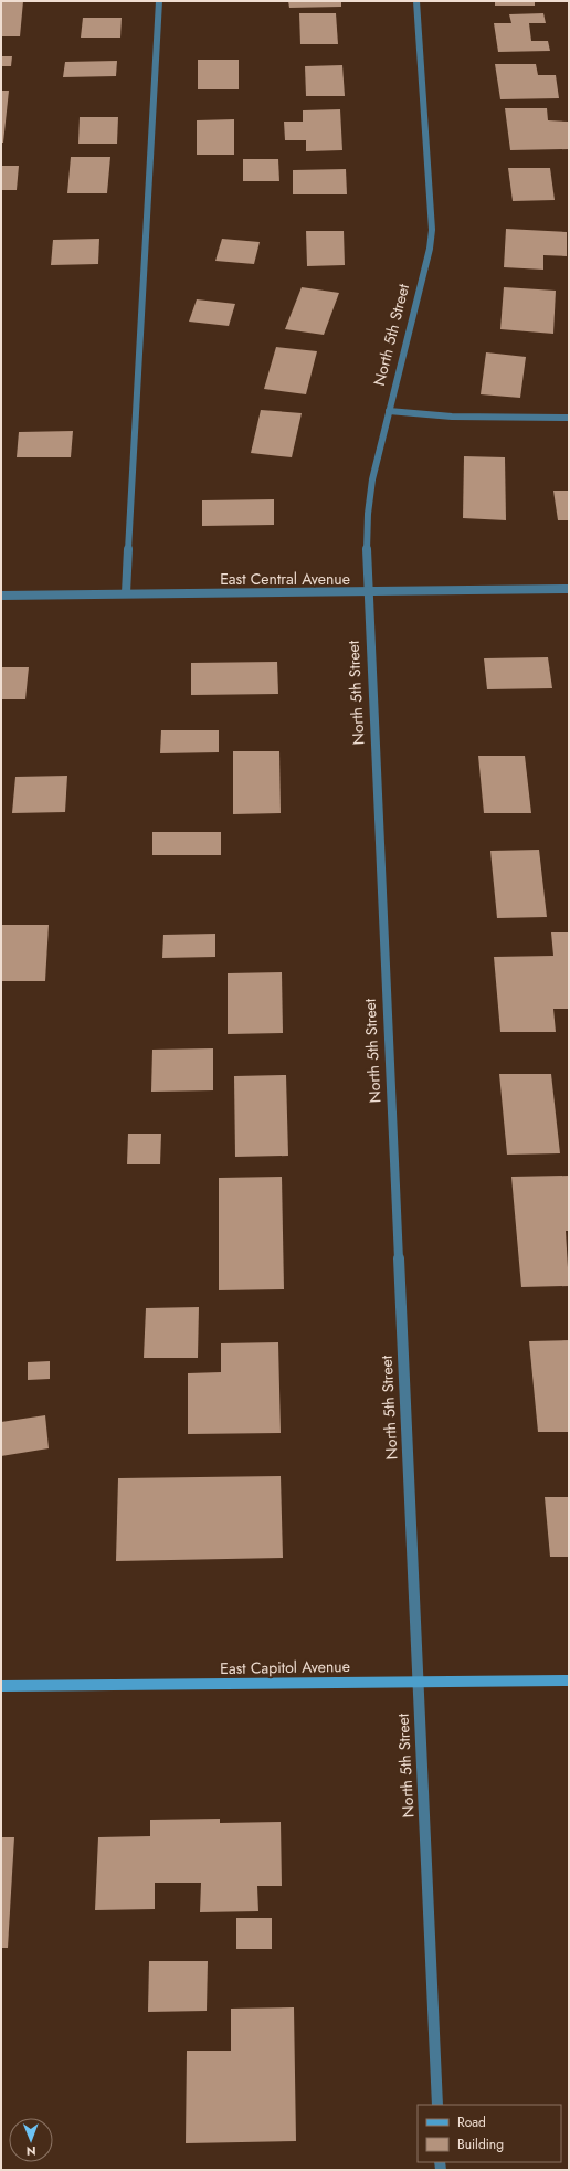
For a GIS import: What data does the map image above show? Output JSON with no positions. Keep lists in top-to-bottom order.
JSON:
{
  "streets": {
    "street": ["North 5th Street", "East Central Avenue", "East Capitol Avenue"]
  },
  "crossings": [
    ["North 5th Street", "East Central Avenue"],
    ["North 5th Street", "East Capitol Avenue"]
  ],
  "legend": ["Road", "Building"],
  "north": "bottom"
}
